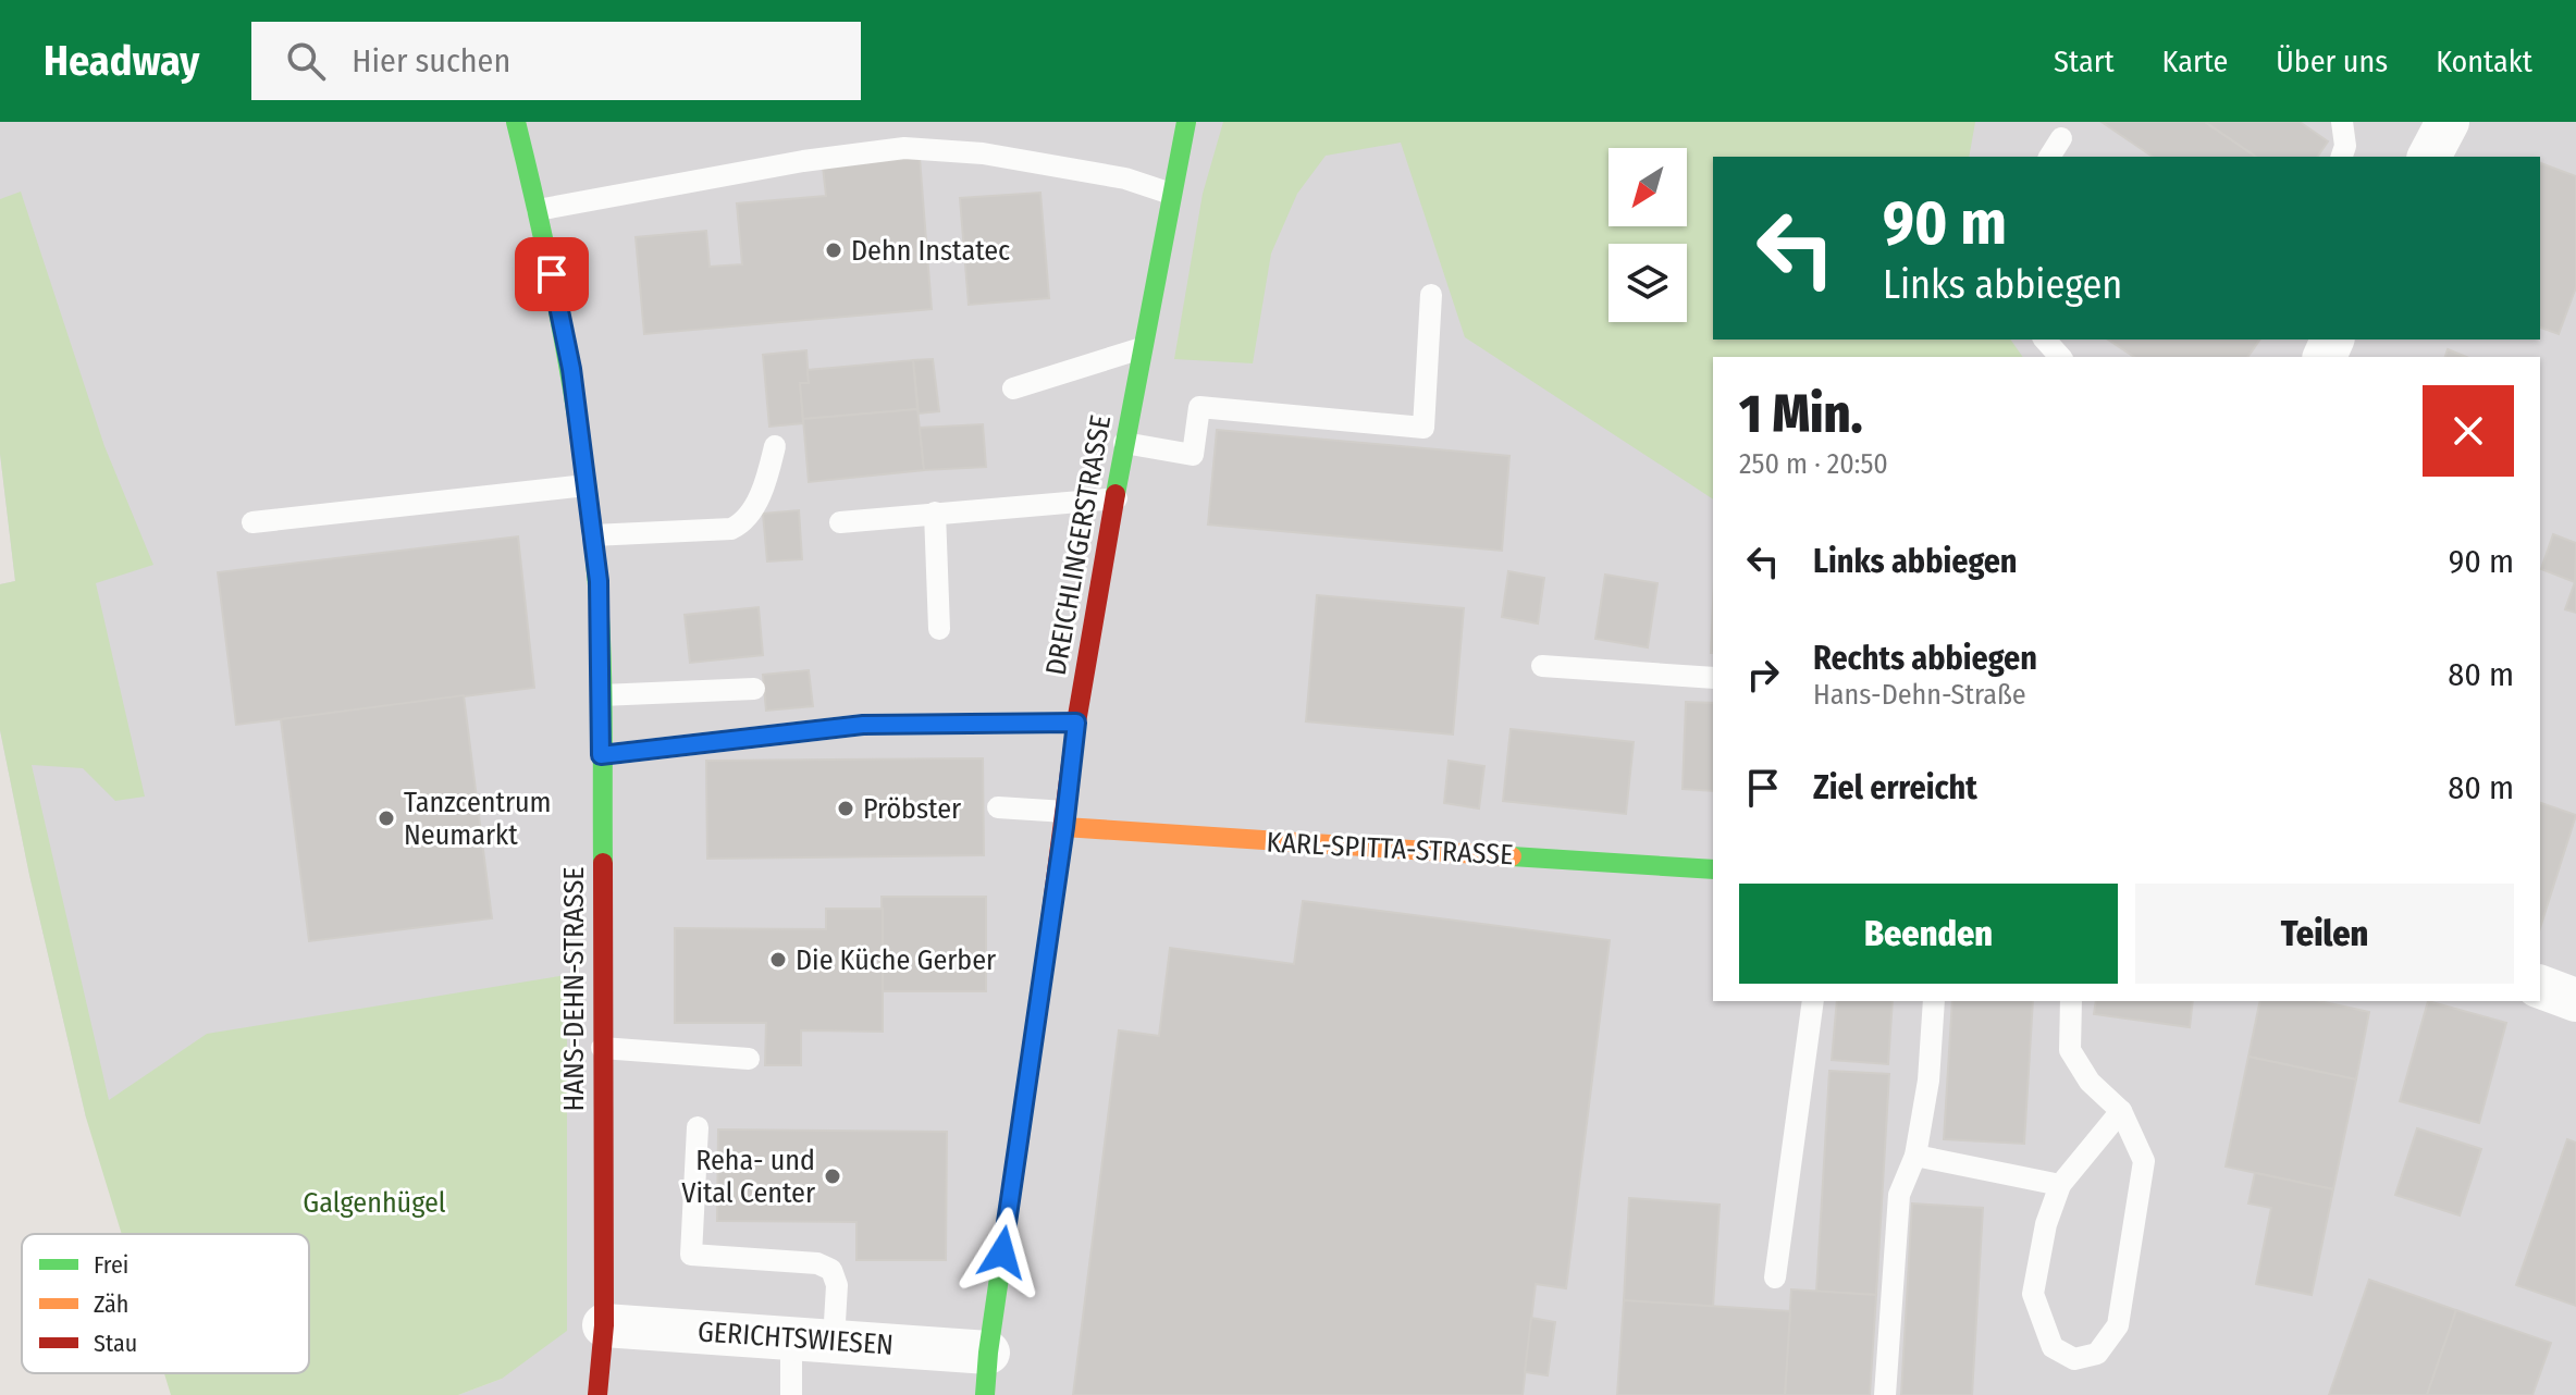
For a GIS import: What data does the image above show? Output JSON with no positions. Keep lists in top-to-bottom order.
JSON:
{
  "streets": {
    "street": [
      "DREICHLINGERSTRASSE",
      "KARL-SPITTA-STRASSE",
      "HANS-DEHN-STRASSE",
      "GERICHTSWIESEN"
    ]
  },
  "crossings": [
    ["DREICHLINGERSTRASSE", "KARL-SPITTA-STRASSE"],
    ["DREICHLINGERSTRASSE", "GERICHTSWIESEN"],
    ["HANS-DEHN-STRASSE", "GERICHTSWIESEN"]
  ],
  "parks": ["Galgenhügel"],
  "places": [
    "Dehn Instatec",
    "Pröbster",
    "Tanzcentrum Neumarkt",
    "Die Küche Gerber",
    "Reha- und Vital Center"
  ],
  "legend": ["Frei", "Zäh", "Stau"],
  "north": "bottom left",
  "page": {
    "header": "Headway",
    "search": "Hier suchen",
    "nav": [
      "Start",
      "Karte",
      "Über uns",
      "Kontakt"
    ],
    "turn": ["90 m", "Links abbiegen"],
    "heading": ["1 Min.", "250 m · 20:50"],
    "list": [
      {
        "name": "Links abbiegen",
        "value": "90 m"
      },
      {
        "name": "Rechts abbiegen",
        "note": "Hans-Dehn-Straße",
        "value": "80 m"
      },
      {
        "name": "Ziel erreicht",
        "value": "80 m"
      }
    ],
    "buttons": ["Beenden", "Teilen"]
  }
}
